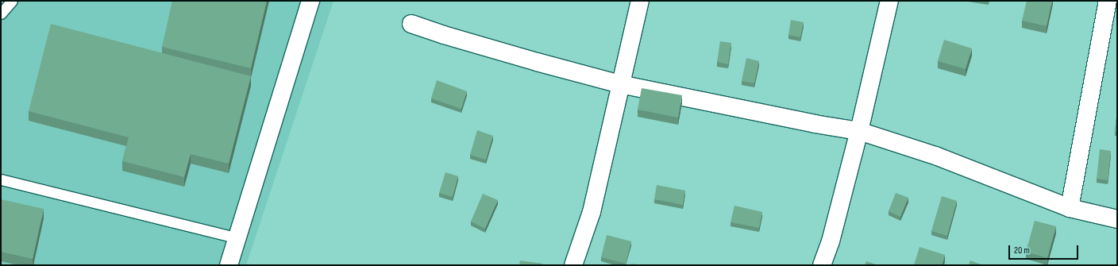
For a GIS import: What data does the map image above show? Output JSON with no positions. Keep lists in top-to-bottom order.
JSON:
{
  "scale_bar": "20 m"
}
